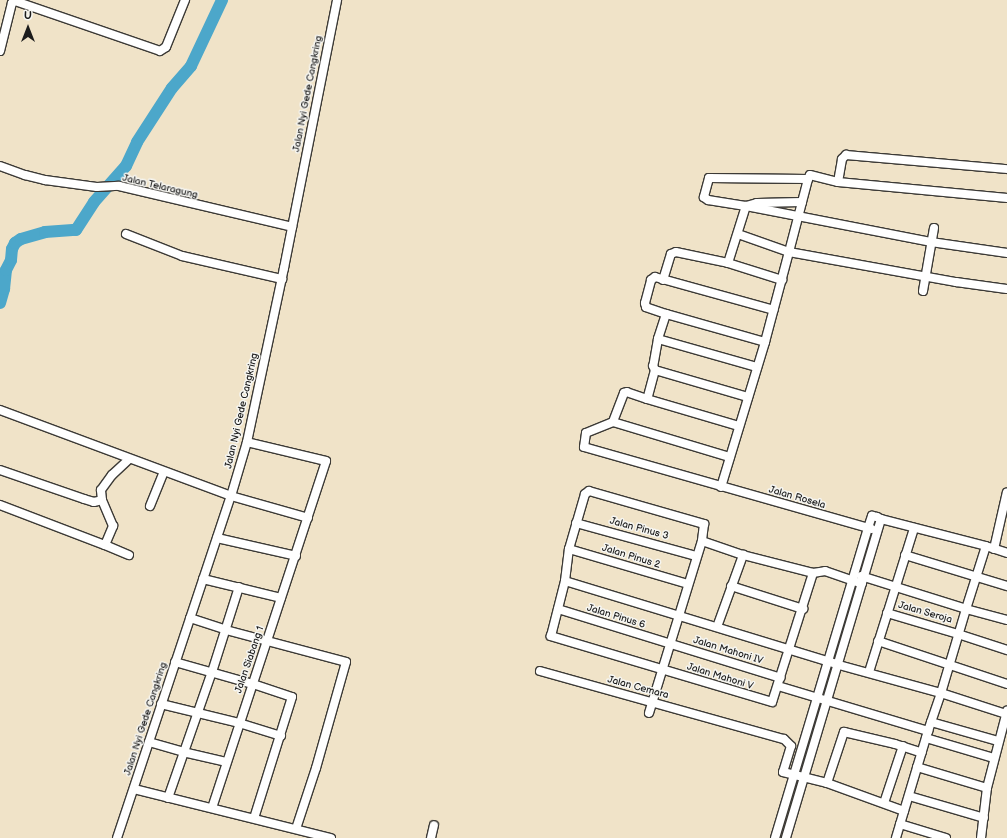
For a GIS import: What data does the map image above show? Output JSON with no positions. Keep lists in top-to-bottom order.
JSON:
{
  "streets": {
    "street": [
      "Jalan Nyi Gede Cangkring",
      "Jalan Telaragung",
      "Jalan Rosela",
      "Jalan Pinus 3",
      "Jalan Pinus 2",
      "Jalan Seroja",
      "Jalan Pinus 6",
      "Jalan Mahoni IV",
      "Jalan Siabang 1",
      "Jalan Mahoni V",
      "Jalan Cemara"
    ]
  },
  "crossings": [
    ["Jalan Nyi Gede Cangkring", "Jalan Telaragung"],
    ["Jalan Nyi Gede Cangkring", "Jalan Siabang 1"],
    ["Jalan Pinus 6", "Jalan Mahoni IV"],
    ["Jalan Pinus 6", "Jalan Mahoni V"]
  ],
  "north": "top"
}
